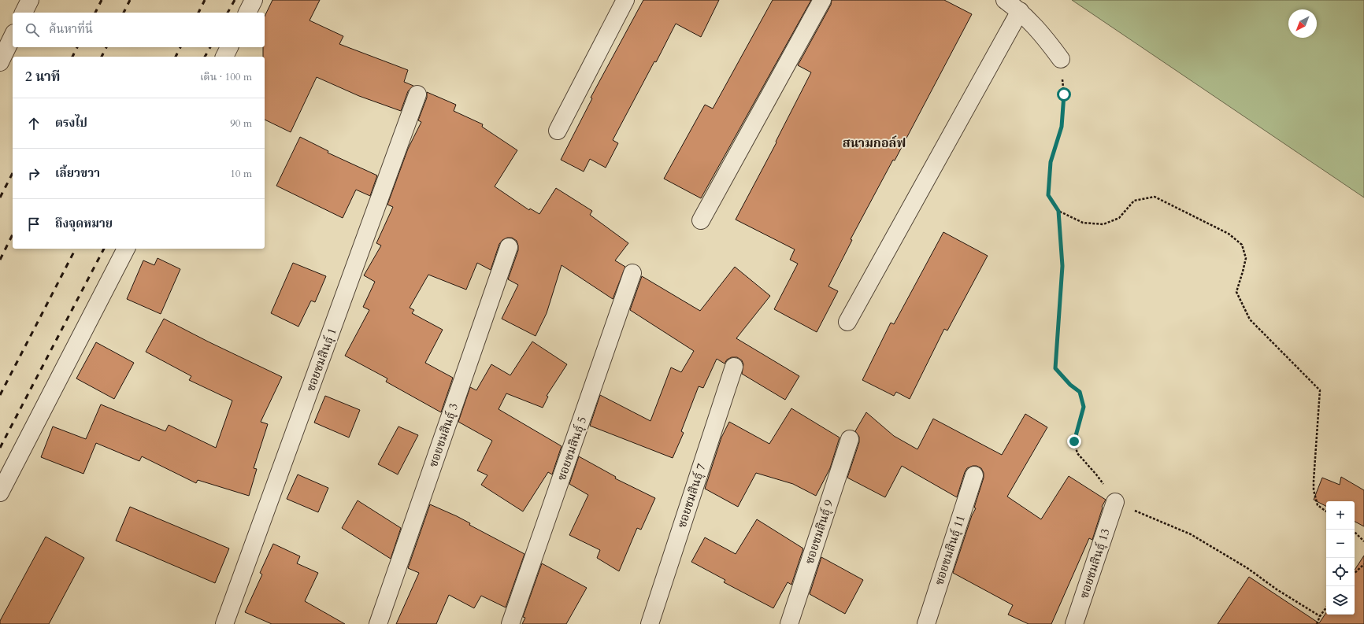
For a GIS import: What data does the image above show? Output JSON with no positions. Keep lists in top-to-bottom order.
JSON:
{
  "streets": {
    "street": [
      "ซอยชมสินธุ์ 1",
      "ซอยชมสินธุ์ 3",
      "ซอยชมสินธุ์ 5",
      "ซอยชมสินธุ์ 7",
      "ซอยชมสินธุ์ 9",
      "ซอยชมสินธุ์ 11",
      "ซอยชมสินธุ์ 13"
    ]
  },
  "districts": ["สนามกอล์ฟ"],
  "north": "bottom left",
  "page": {
    "search": "ค้นหาที่นี่",
    "heading": ["2 นาที", "เดิน · 100 m"],
    "list": [
      ["ตรงไป", "90 m"],
      ["เลี้ยวขวา", "10 m"],
      "ถึงจุดหมาย"
    ],
    "map_buttons": ["+", "−"]
  }
}
